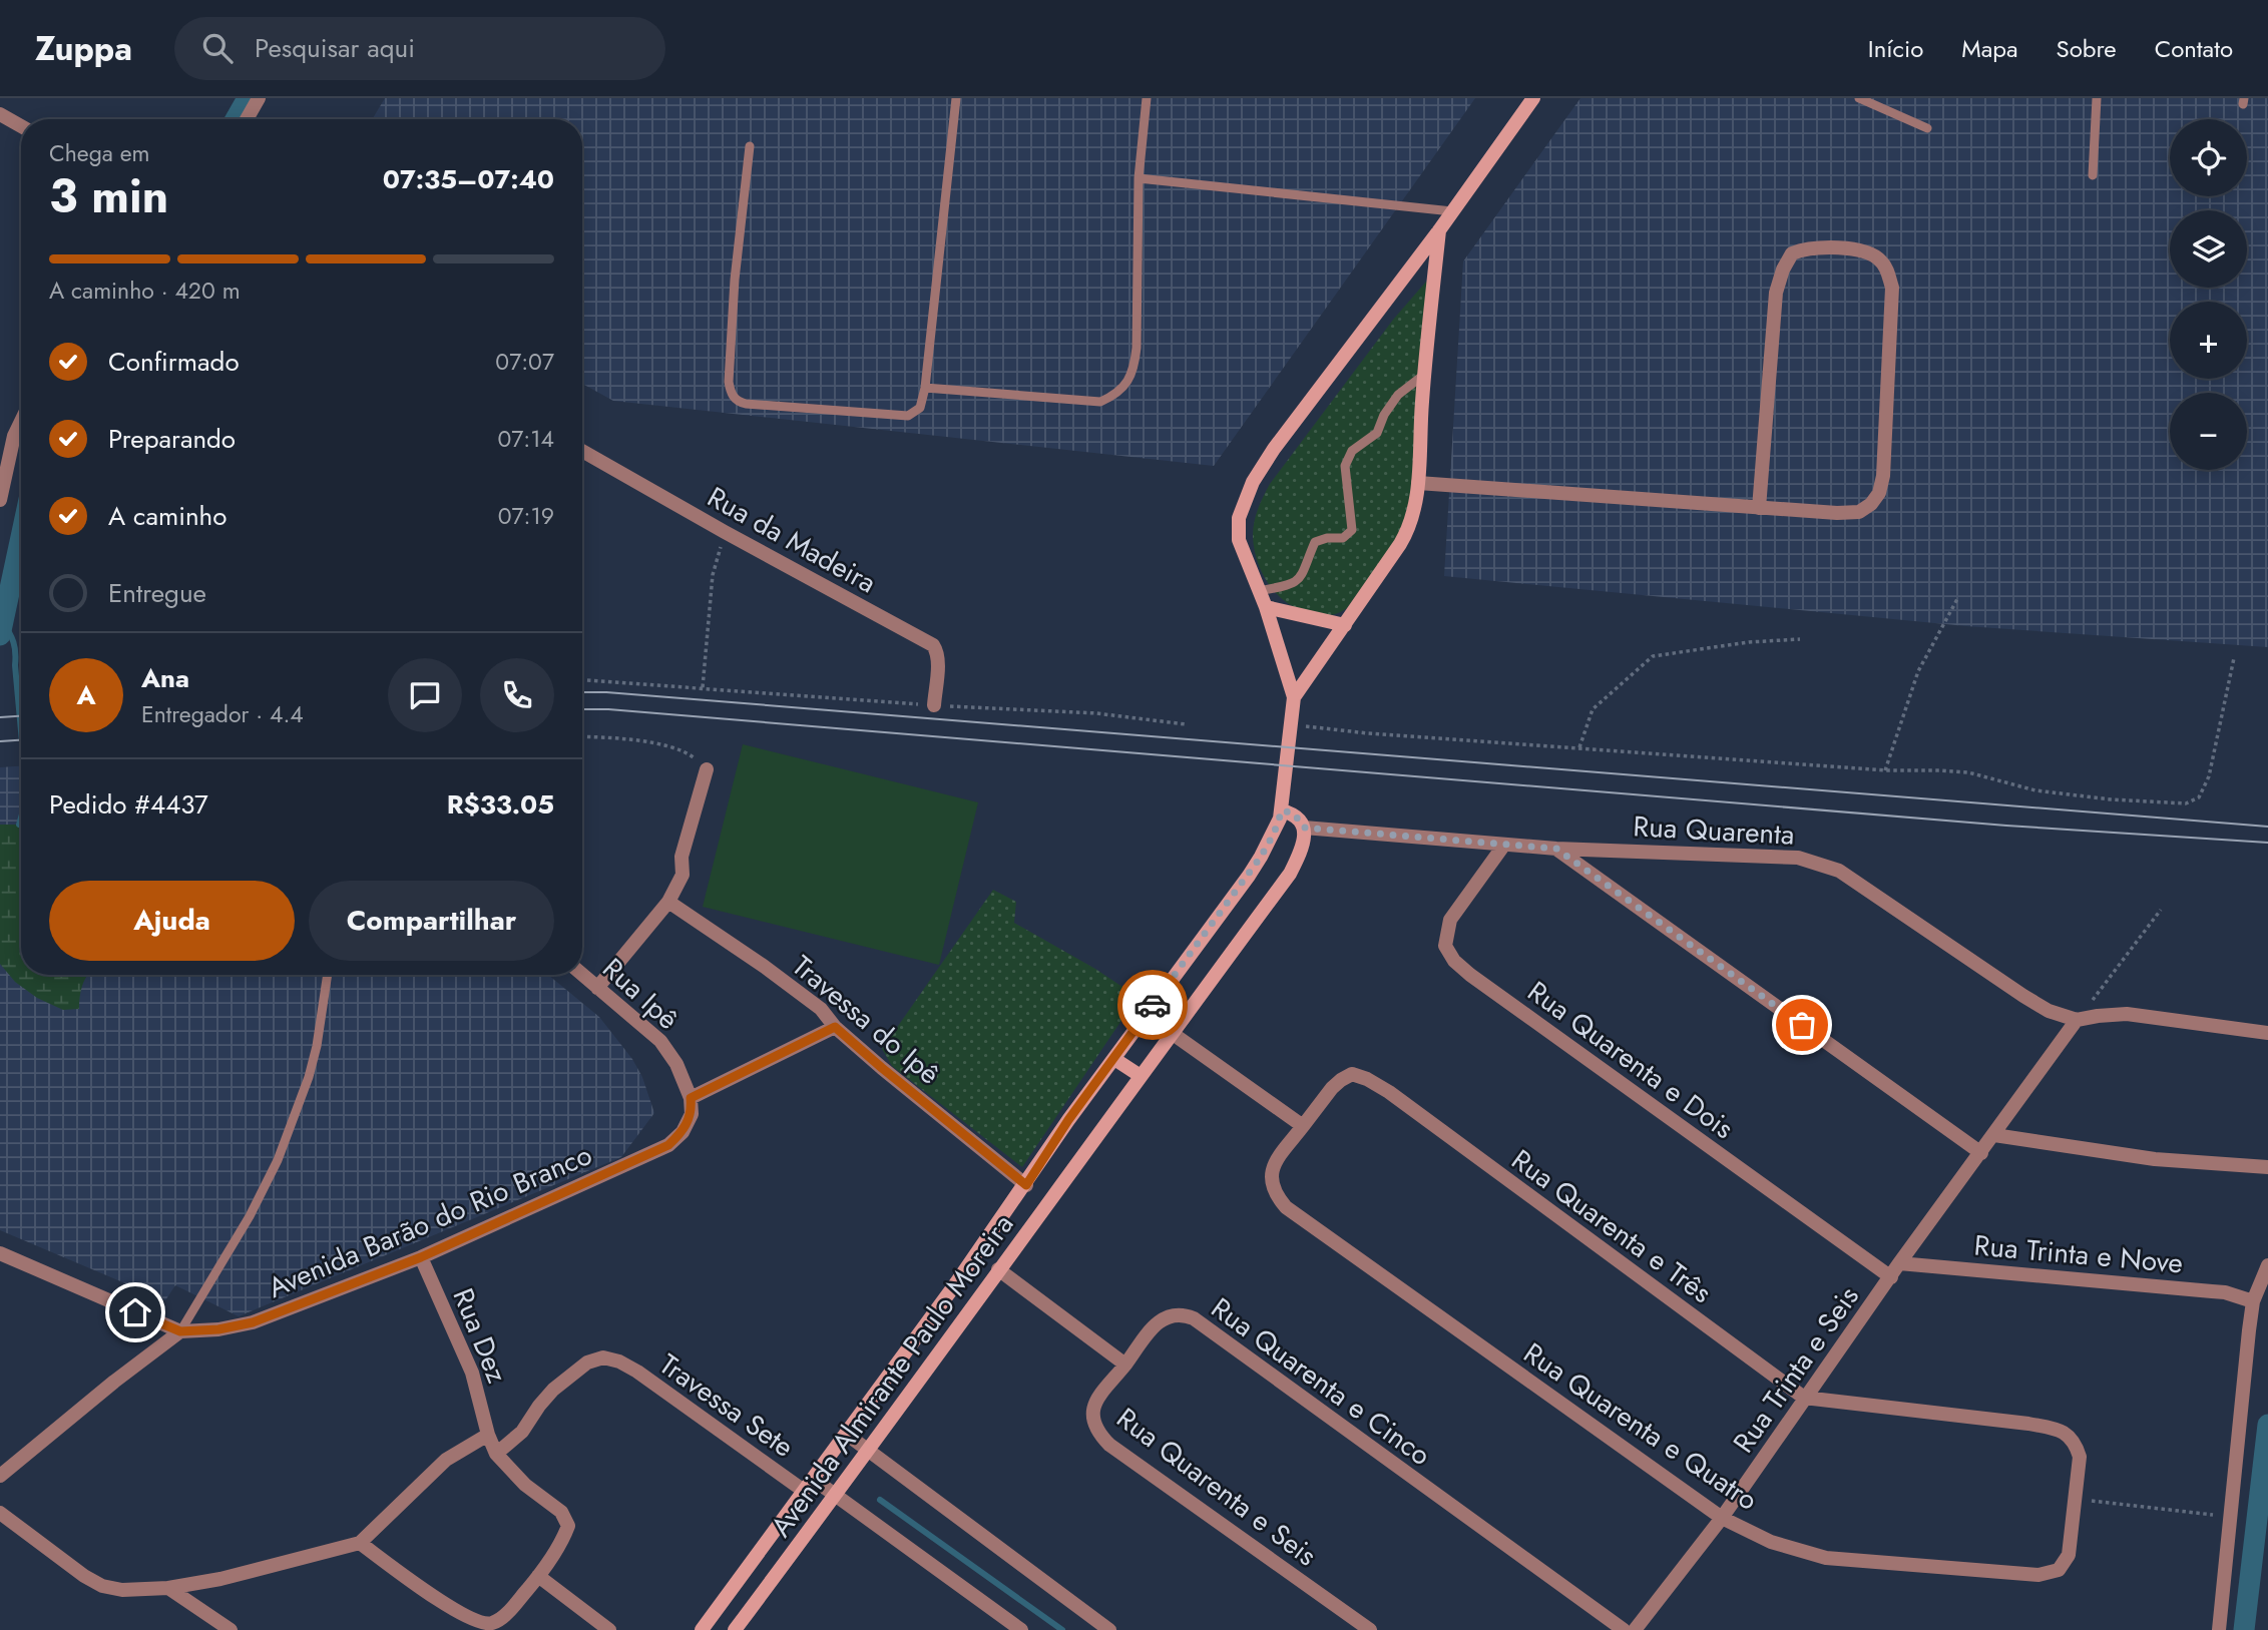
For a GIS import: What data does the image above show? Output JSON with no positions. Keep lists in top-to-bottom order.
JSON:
{
  "streets": {
    "main road": ["Avenida Almirante Paulo Moreira"],
    "street": [
      "Rua da Madeira",
      "Rua Quarenta",
      "Rua Ipê",
      "Travessa do Ipê",
      "Rua Quarenta e Dois",
      "Avenida Barão do Rio Branco",
      "Rua Quarenta e Três",
      "Rua Trinta e Nove",
      "Rua Dez",
      "Rua Trinta e Seis",
      "Rua Quarenta e Cinco",
      "Travessa Sete",
      "Rua Quarenta e Quatro",
      "Rua Quarenta e Seis"
    ]
  },
  "crossings": [
    ["Rua Quarenta", "Rua Quarenta e Dois"],
    ["Rua Quarenta", "Rua Trinta e Seis"],
    ["Rua Quarenta", "Avenida Almirante Paulo Moreira"],
    ["Rua Ipê", "Avenida Barão do Rio Branco"],
    ["Travessa do Ipê", "Avenida Almirante Paulo Moreira"],
    ["Rua Quarenta e Dois", "Rua Trinta e Seis"],
    ["Avenida Barão do Rio Branco", "Rua Dez"],
    ["Rua Quarenta e Três", "Rua Trinta e Seis"],
    ["Rua Quarenta e Três", "Rua Quarenta e Quatro"],
    ["Rua Trinta e Nove", "Rua Trinta e Seis"],
    ["Rua Dez", "Travessa Sete"],
    ["Rua Trinta e Seis", "Rua Quarenta e Quatro"],
    ["Avenida Almirante Paulo Moreira", "Travessa Sete"],
    ["Rua Quarenta e Cinco", "Rua Quarenta e Seis"]
  ],
  "page": {
    "header": "Zuppa",
    "search": "Pesquisar aqui",
    "nav": [
      "Início",
      "Mapa",
      "Sobre",
      "Contato"
    ],
    "map_buttons": ["+", "−"],
    "heading": ["3 min", "Chega em", "07:35–07:40"],
    "panel": [
      "Ana",
      "Entregador · 4.4",
      "Pedido #4437",
      "R$33.05"
    ],
    "bar": "A caminho · 420 m",
    "list": [
      ["Confirmado", "07:07"],
      ["Preparando", "07:14"],
      ["A caminho", "07:19"],
      "Entregue"
    ],
    "round": "A",
    "buttons": ["Ajuda", "Compartilhar"]
  }
}
